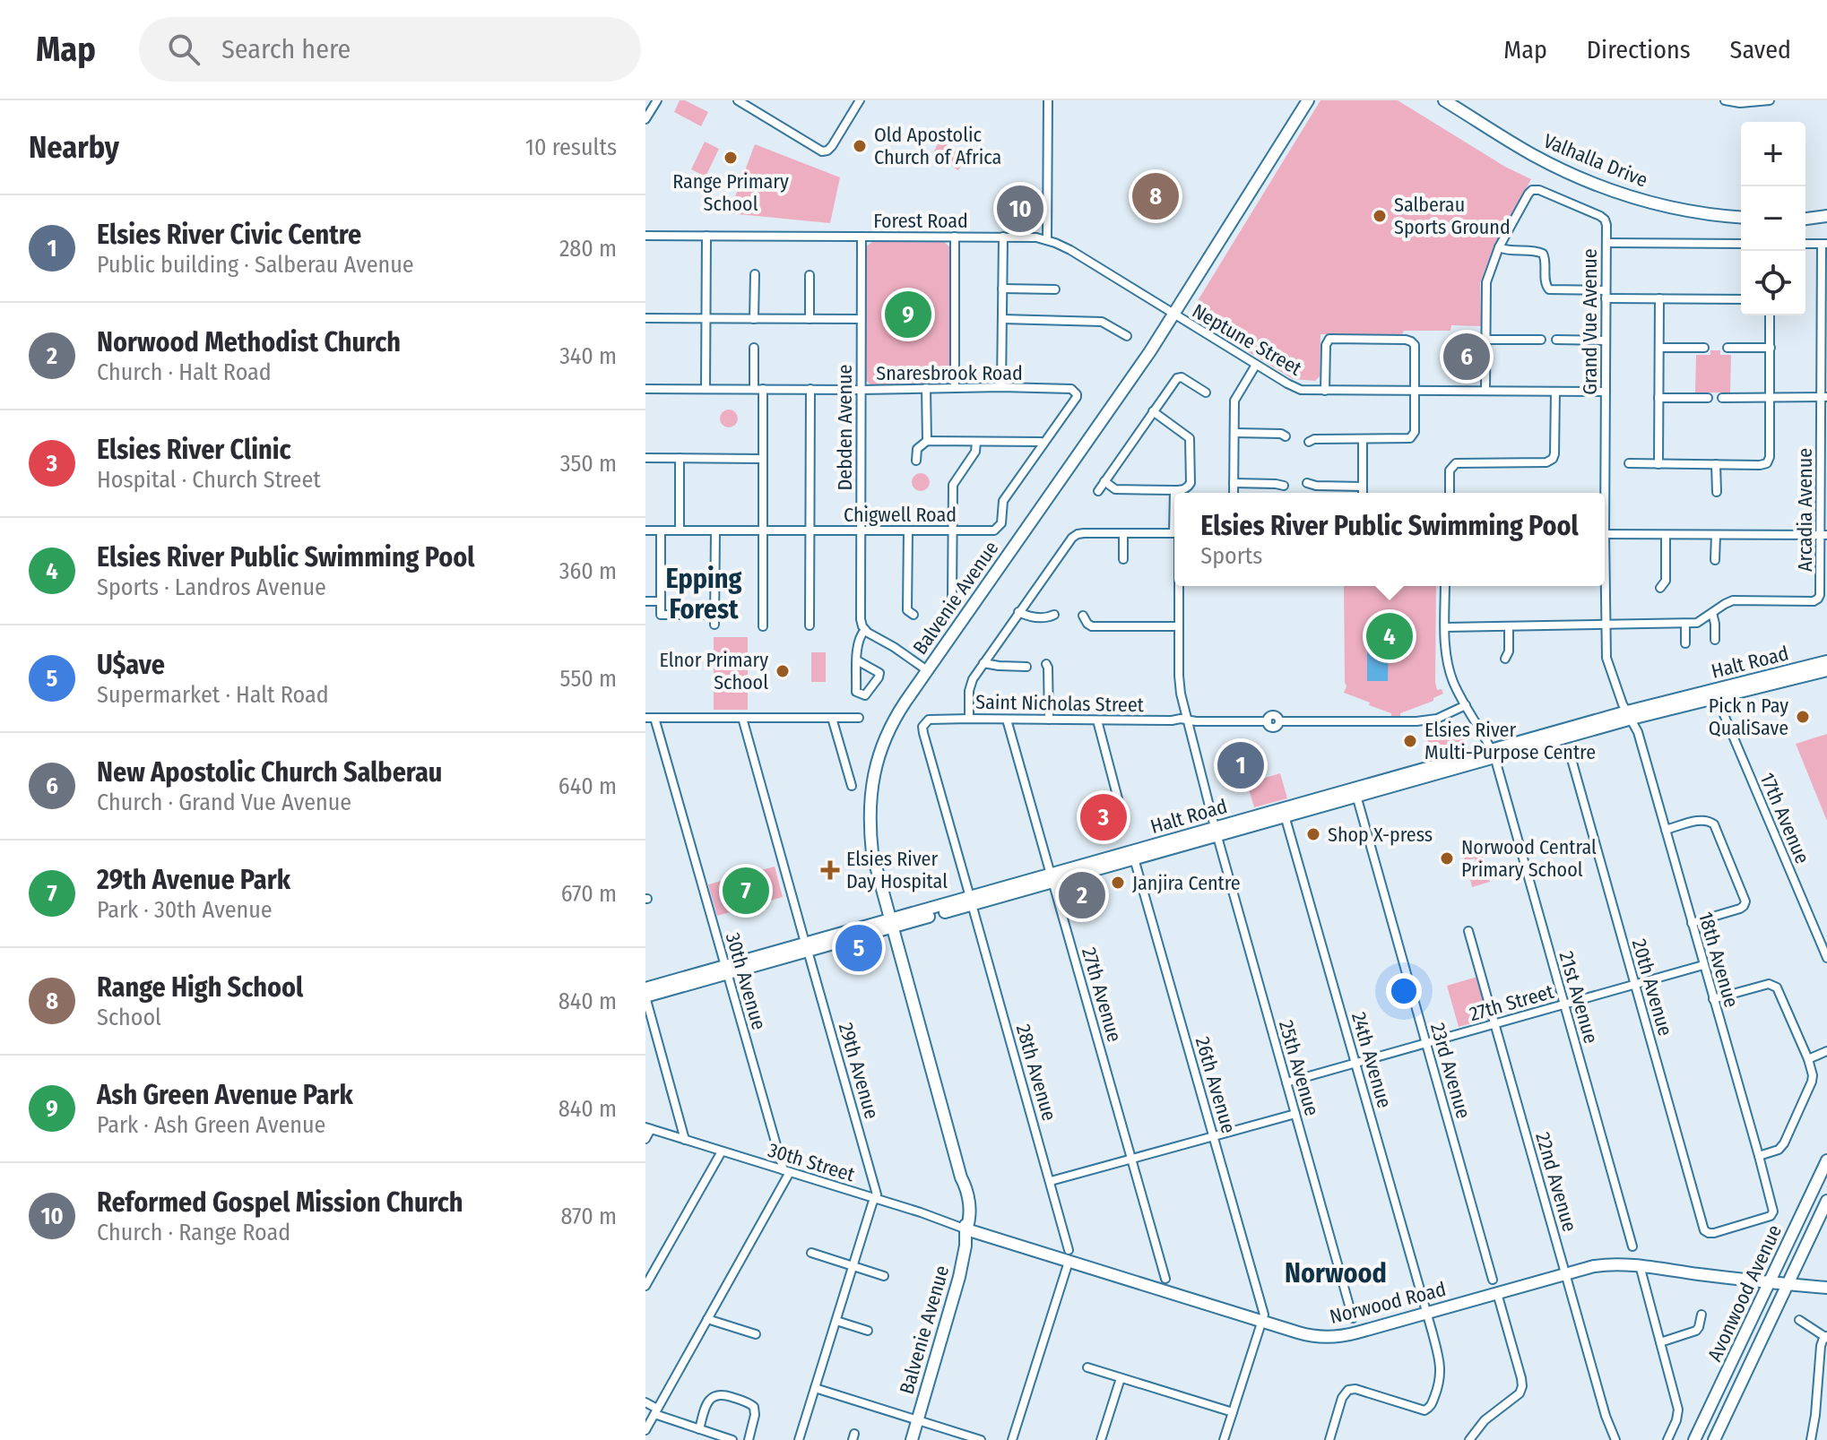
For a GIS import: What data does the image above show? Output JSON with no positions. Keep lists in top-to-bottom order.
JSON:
{
  "streets": {
    "street": [
      "Valhalla Drive",
      "Forest Road",
      "Grand Vue Avenue",
      "Neptune Street",
      "Snaresbrook Road",
      "Debden Avenue",
      "Arcadia Avenue",
      "Chigwell Road",
      "Balvenie Avenue",
      "Halt Road",
      "Saint Nicholas Street",
      "17th Avenue",
      "18th Avenue",
      "30th Avenue",
      "20th Avenue",
      "27th Avenue",
      "21st Avenue",
      "27th Street",
      "24th Avenue",
      "25th Avenue",
      "29th Avenue",
      "23rd Avenue",
      "28th Avenue",
      "26th Avenue",
      "30th Street",
      "22nd Avenue",
      "Avonwood Avenue",
      "Norwood Road"
    ]
  },
  "crossings": [
    ["Forest Road", "Neptune Street"],
    ["Forest Road", "Debden Avenue"],
    ["Forest Road", "Balvenie Avenue"],
    ["Grand Vue Avenue", "Neptune Street"],
    ["Grand Vue Avenue", "Arcadia Avenue"],
    ["Grand Vue Avenue", "Halt Road"],
    ["Grand Vue Avenue", "18th Avenue"],
    ["Neptune Street", "Balvenie Avenue"],
    ["Snaresbrook Road", "Debden Avenue"],
    ["Snaresbrook Road", "Chigwell Road"],
    ["Debden Avenue", "Chigwell Road"],
    ["Arcadia Avenue", "21st Avenue"],
    ["Balvenie Avenue", "Halt Road"],
    ["Balvenie Avenue", "30th Street"],
    ["Balvenie Avenue", "Norwood Road"],
    ["Halt Road", "17th Avenue"],
    ["Halt Road", "18th Avenue"],
    ["Halt Road", "30th Avenue"],
    ["Halt Road", "27th Avenue"],
    ["Halt Road", "21st Avenue"],
    ["Halt Road", "24th Avenue"],
    ["Halt Road", "25th Avenue"],
    ["Halt Road", "29th Avenue"],
    ["Halt Road", "23rd Avenue"],
    ["Halt Road", "28th Avenue"],
    ["Halt Road", "26th Avenue"],
    ["Saint Nicholas Street", "27th Avenue"],
    ["Saint Nicholas Street", "21st Avenue"],
    ["Saint Nicholas Street", "25th Avenue"],
    ["Saint Nicholas Street", "28th Avenue"],
    ["18th Avenue", "20th Avenue"],
    ["18th Avenue", "27th Street"],
    ["30th Avenue", "30th Street"],
    ["20th Avenue", "27th Street"],
    ["21st Avenue", "27th Street"],
    ["27th Street", "24th Avenue"],
    ["27th Street", "25th Avenue"],
    ["27th Street", "23rd Avenue"],
    ["27th Street", "22nd Avenue"],
    ["24th Avenue", "Norwood Road"],
    ["29th Avenue", "30th Street"],
    ["28th Avenue", "Norwood Road"],
    ["26th Avenue", "Norwood Road"],
    ["30th Street", "Norwood Road"],
    ["22nd Avenue", "Norwood Road"],
    ["Avonwood Avenue", "Norwood Road"]
  ],
  "districts": ["Epping Forest", "Norwood"],
  "places": {
    "other": [
      "Old Apostolic Church of Africa",
      "Range Primary School",
      "Salberau Sports Ground",
      "Elnor Primary School",
      "Pick n Pay QualiSave",
      "Elsies River Multi-Purpose Centre",
      "Shop X-press",
      "Norwood Central Primary School",
      "Janjira Centre"
    ],
    "health": ["Elsies River Day Hospital"]
  },
  "page": {
    "header": "Map",
    "search": "Search here",
    "nav": ["Map", "Directions", "Saved"],
    "heading": ["Nearby", "10 results"],
    "map_buttons": ["+", "−"],
    "pins": [
      "8",
      "10",
      "9",
      "6",
      "4",
      "1",
      "3",
      "7",
      "2",
      "5"
    ],
    "list": [
      {
        "mark": "1",
        "name": "Elsies River Civic Centre",
        "note": "Public building · Salberau Avenue",
        "value": "280 m"
      },
      {
        "mark": "2",
        "name": "Norwood Methodist Church",
        "note": "Church · Halt Road",
        "value": "340 m"
      },
      {
        "mark": "3",
        "name": "Elsies River Clinic",
        "note": "Hospital · Church Street",
        "value": "350 m"
      },
      {
        "mark": "4",
        "name": "Elsies River Public Swimming Pool",
        "note": "Sports · Landros Avenue",
        "value": "360 m"
      },
      {
        "mark": "5",
        "name": "U$ave",
        "note": "Supermarket · Halt Road",
        "value": "550 m"
      },
      {
        "mark": "6",
        "name": "New Apostolic Church Salberau",
        "note": "Church · Grand Vue Avenue",
        "value": "640 m"
      },
      {
        "mark": "7",
        "name": "29th Avenue Park",
        "note": "Park · 30th Avenue",
        "value": "670 m"
      },
      {
        "mark": "8",
        "name": "Range High School",
        "note": "School",
        "value": "840 m"
      },
      {
        "mark": "9",
        "name": "Ash Green Avenue Park",
        "note": "Park · Ash Green Avenue",
        "value": "840 m"
      },
      {
        "mark": "10",
        "name": "Reformed Gospel Mission Church",
        "note": "Church · Range Road",
        "value": "870 m"
      }
    ],
    "popup": ["Elsies River Public Swimming Pool", "Sports"]
  }
}
